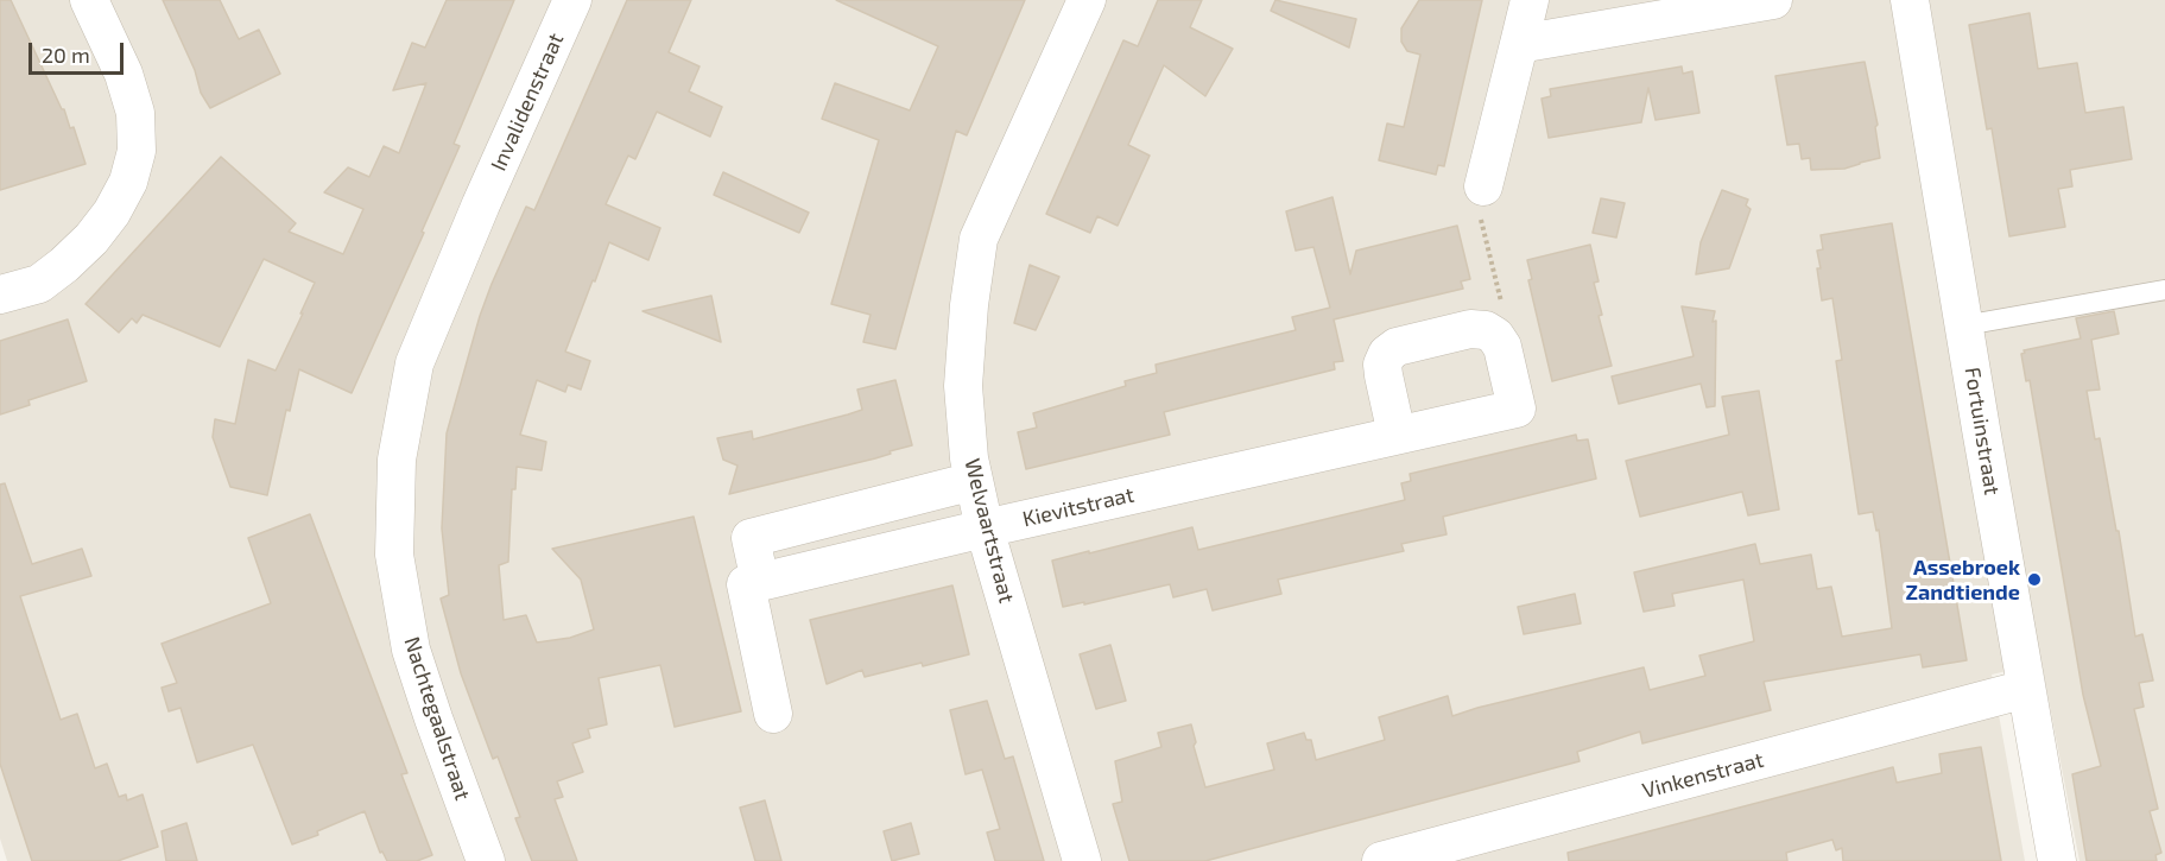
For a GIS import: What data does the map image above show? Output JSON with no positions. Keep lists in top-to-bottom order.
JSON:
{
  "streets": {
    "street": [
      "Invalidenstraat",
      "Fortuinstraat",
      "Kievitstraat",
      "Welvaartstraat",
      "Nachtegaalstraat",
      "Vinkenstraat"
    ]
  },
  "crossings": [
    ["Invalidenstraat", "Nachtegaalstraat"],
    ["Fortuinstraat", "Vinkenstraat"],
    ["Kievitstraat", "Welvaartstraat"]
  ],
  "places": ["Assebroek Zandtiende"],
  "scale_bar": "20 m"
}
